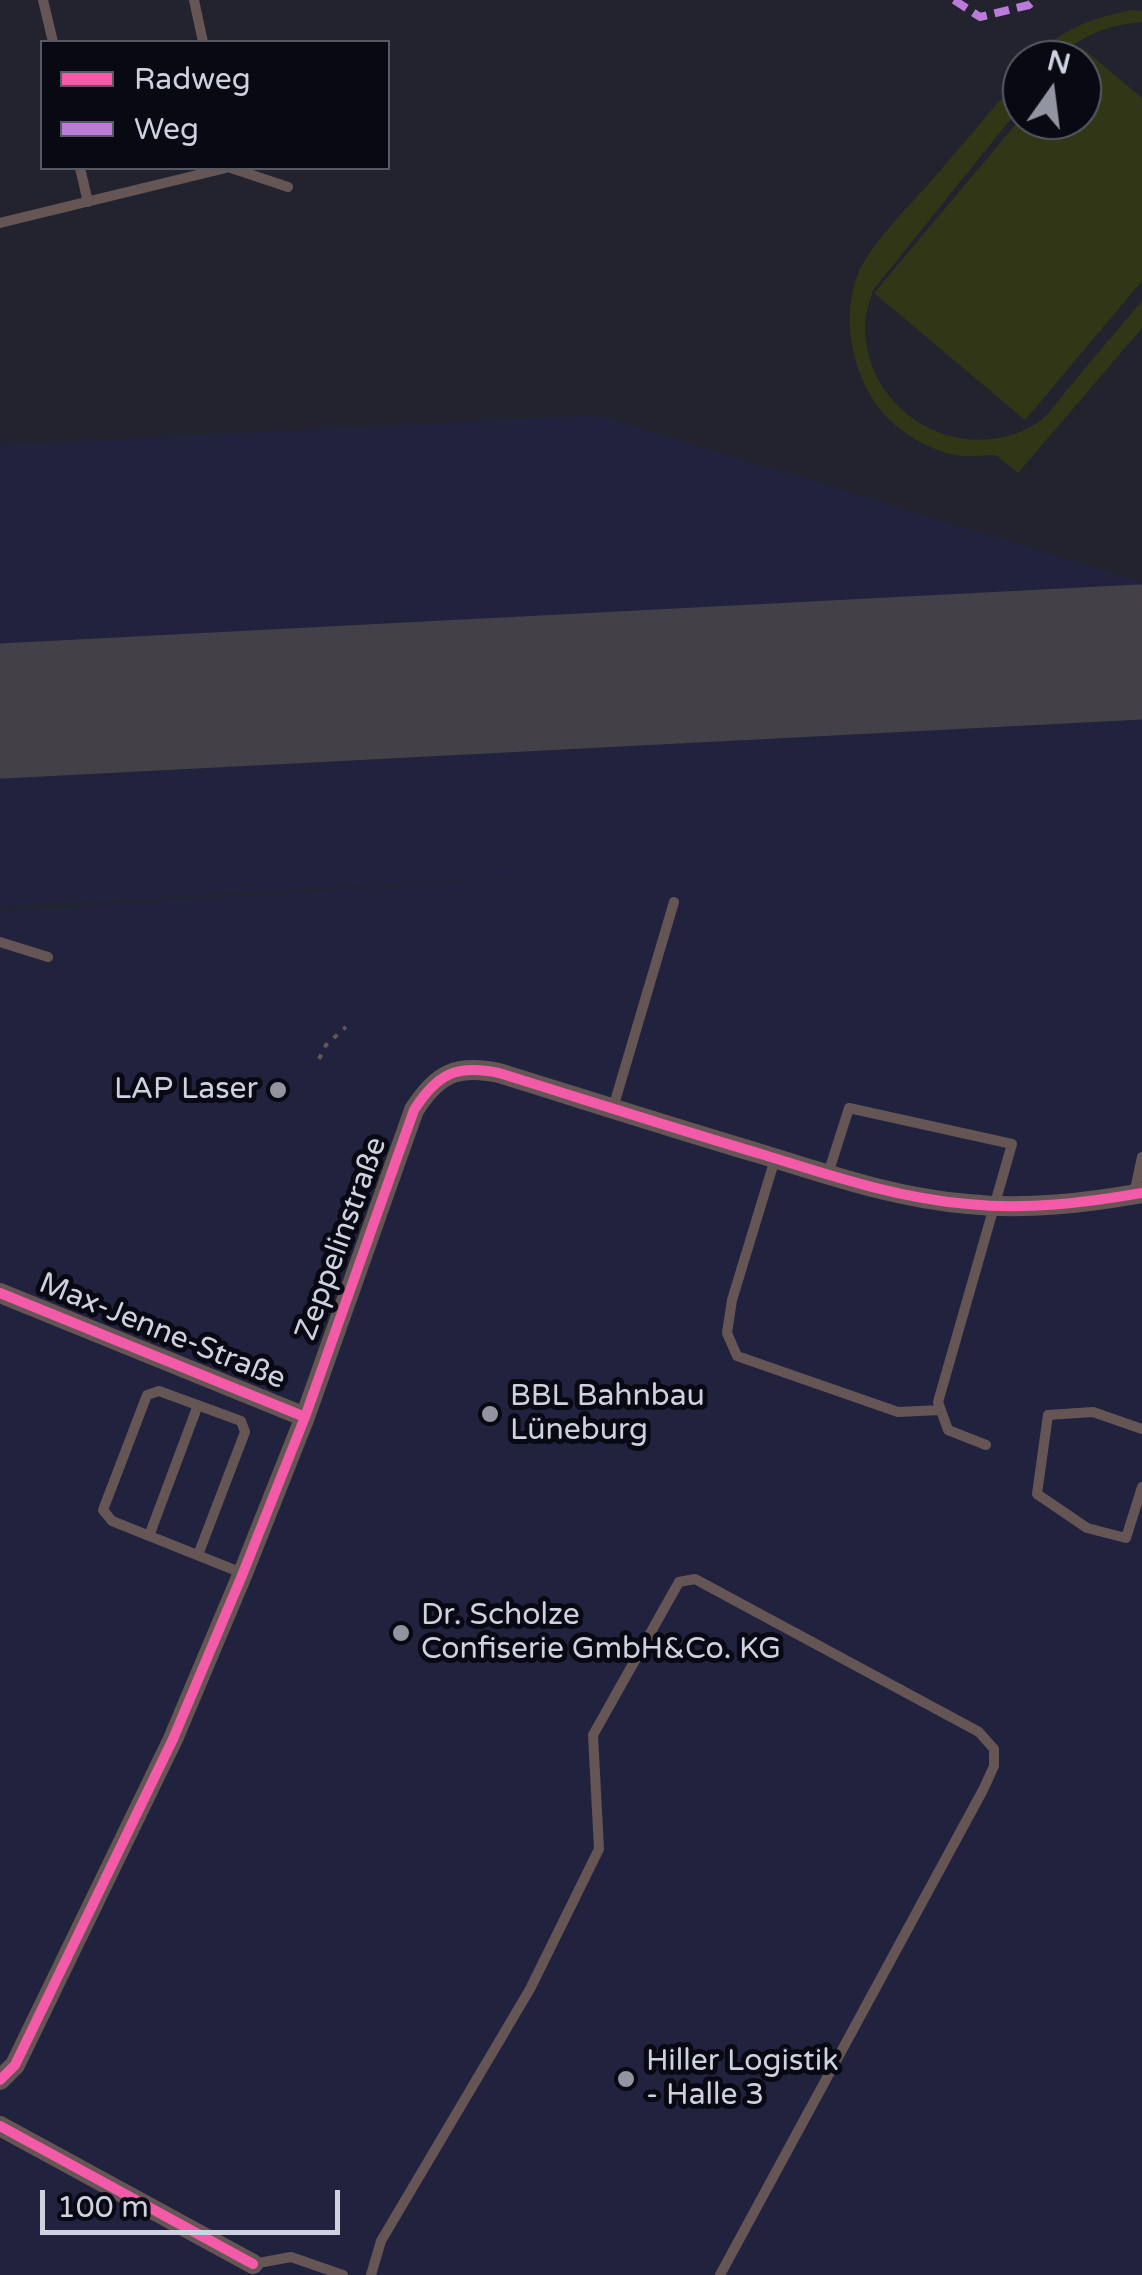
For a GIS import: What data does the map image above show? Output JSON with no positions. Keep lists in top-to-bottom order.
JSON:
{
  "streets": {
    "street": ["Zeppelinstraße", "Max-Jenne-Straße"]
  },
  "crossings": [
    ["Zeppelinstraße", "Max-Jenne-Straße"]
  ],
  "places": [
    "LAP Laser",
    "BBL Bahnbau Lüneburg",
    "Dr. Scholze Confiserie GmbH&Co. KG",
    "Hiller Logistik - Halle 3"
  ],
  "legend": ["Radweg", "Weg"],
  "scale_bar": "100 m",
  "north": "top"
}
